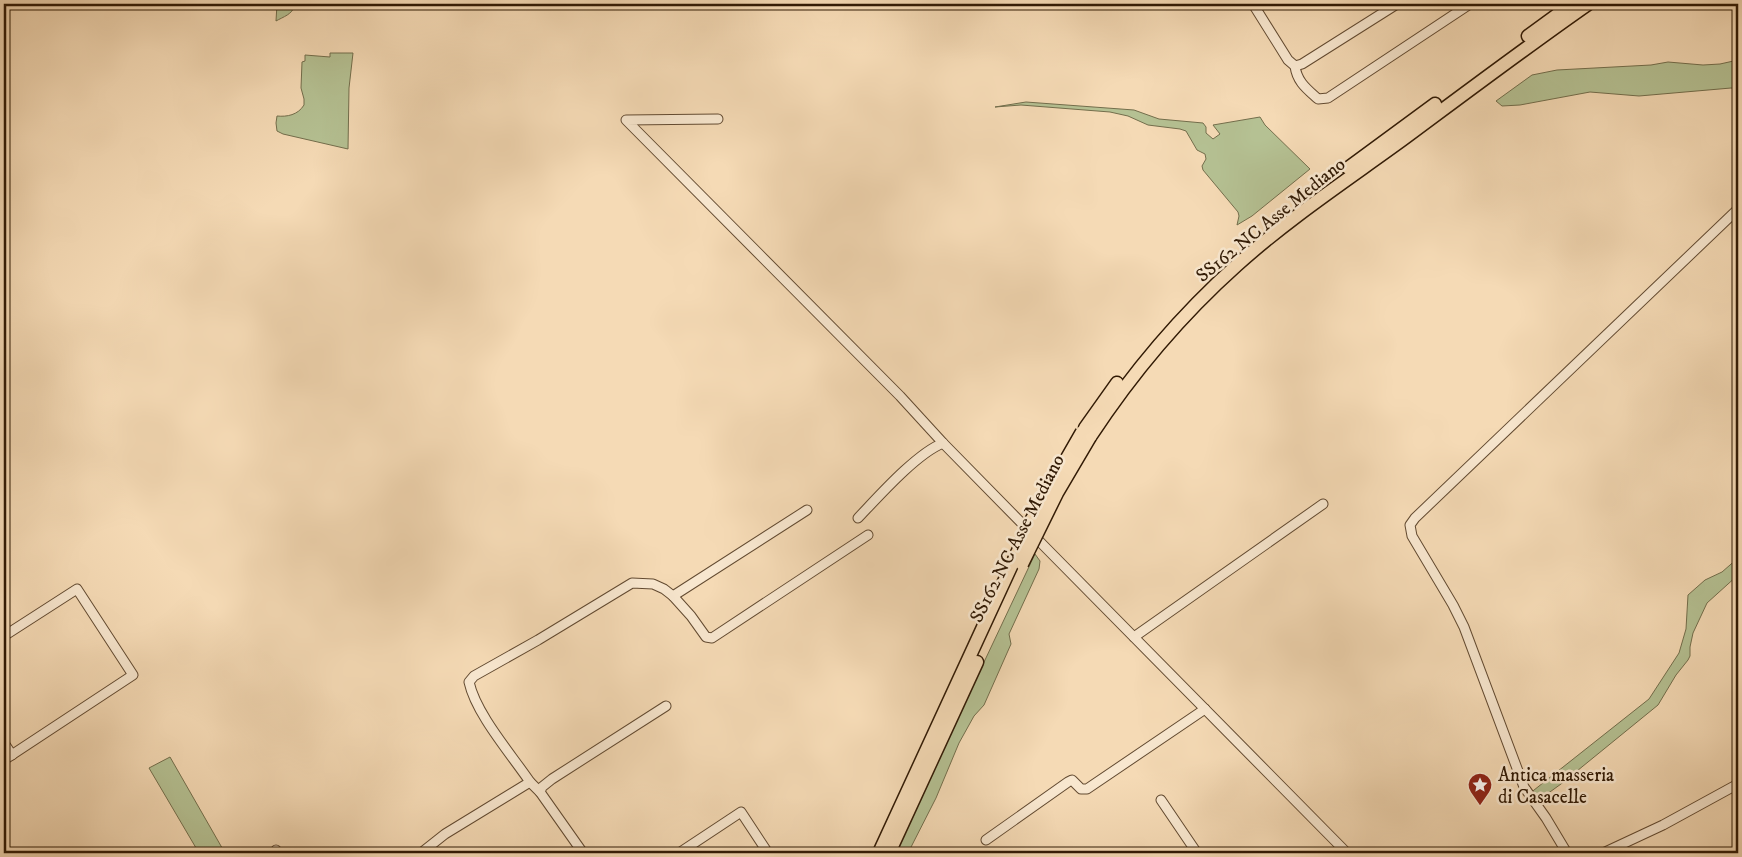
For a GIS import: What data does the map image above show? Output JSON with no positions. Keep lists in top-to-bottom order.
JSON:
{
  "streets": {
    "highway": ["SS162 NC Asse Mediano"]
  },
  "places": {
    "place": ["Antica masseria di Casacelle"]
  }
}
